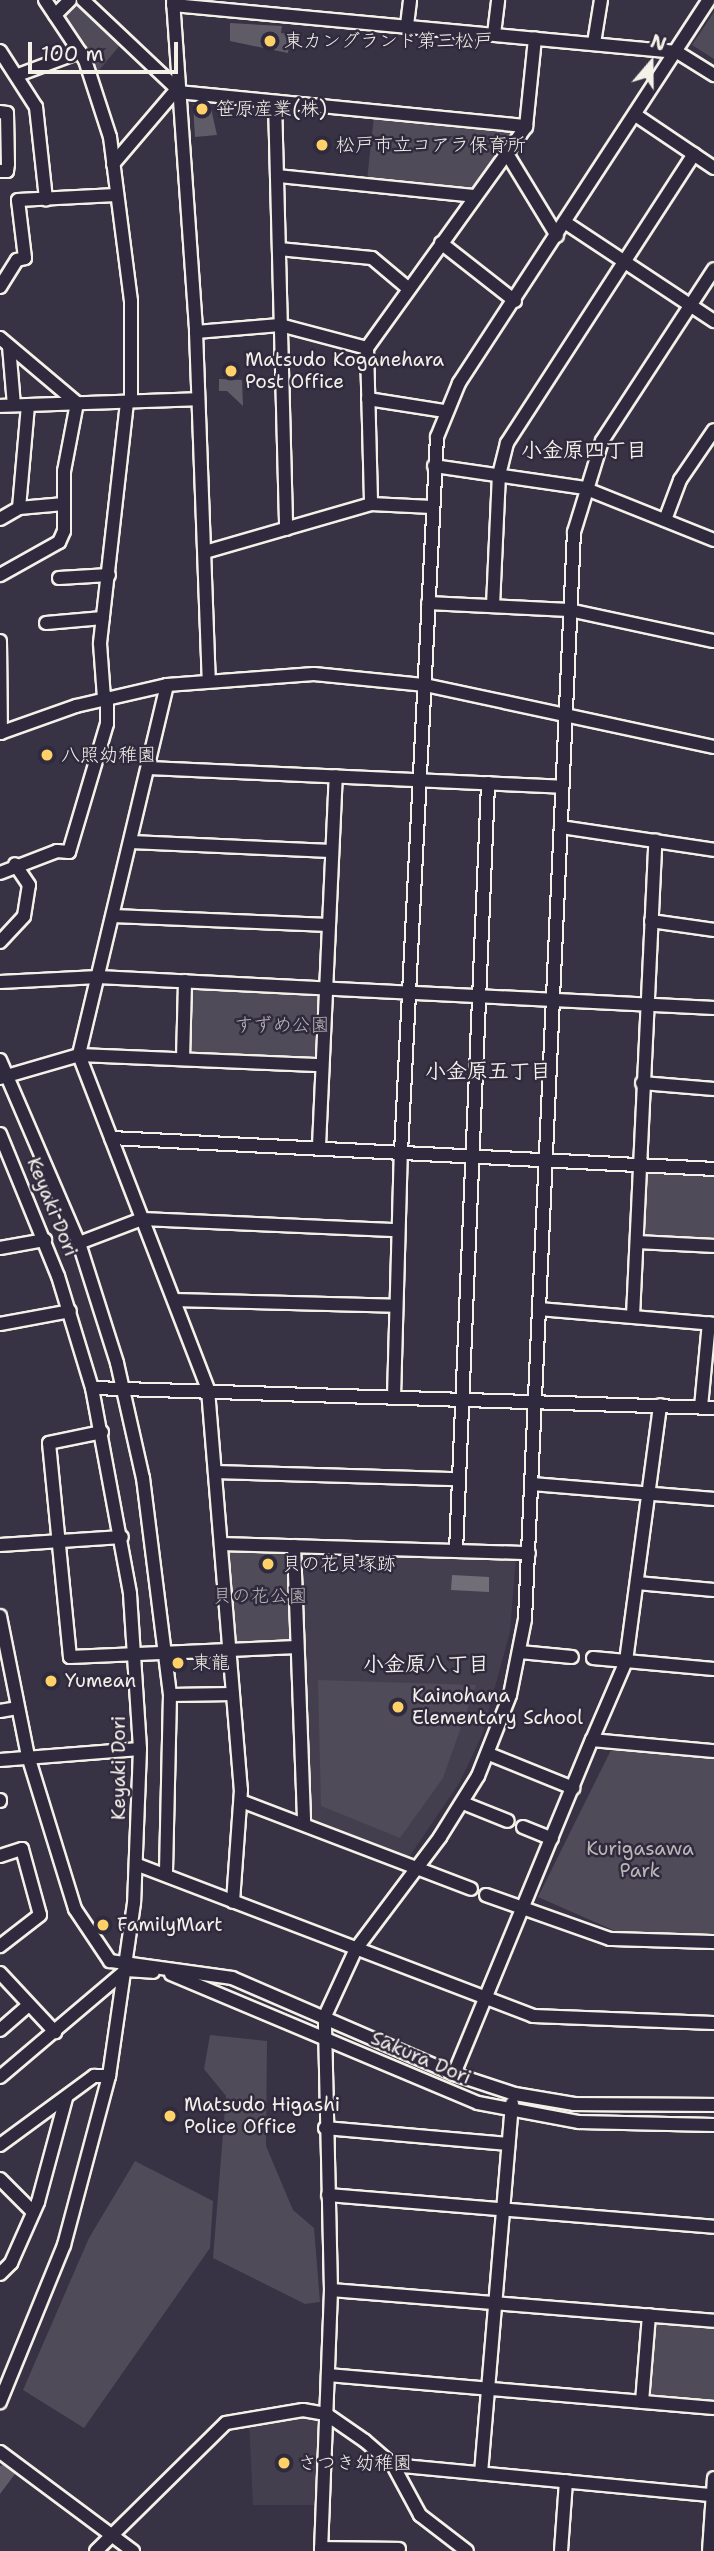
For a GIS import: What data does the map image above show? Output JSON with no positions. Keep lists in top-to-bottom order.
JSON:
{
  "streets": {
    "street": ["Keyaki Dori", "Sakura Dori"]
  },
  "crossings": [
    ["Keyaki Dori", "Sakura Dori"]
  ],
  "districts": ["小金原四丁目", "小金原五丁目", "小金原八丁目"],
  "parks": ["すずめ公園", "貝の花公園", "Kurigasawa Park"],
  "places": [
    "東カングランド第三松戸",
    "笹原産業(株)",
    "松戸市立コアラ保育所",
    "Matsudo Koganehara Post Office",
    "八照幼稚園",
    "貝の花貝塚跡",
    "東龍",
    "Yumean",
    "Kainohana Elementary School",
    "FamilyMart",
    "Matsudo Higashi Police Office",
    "さつき幼稚園"
  ],
  "scale_bar": "100 m",
  "north": "top"
}
